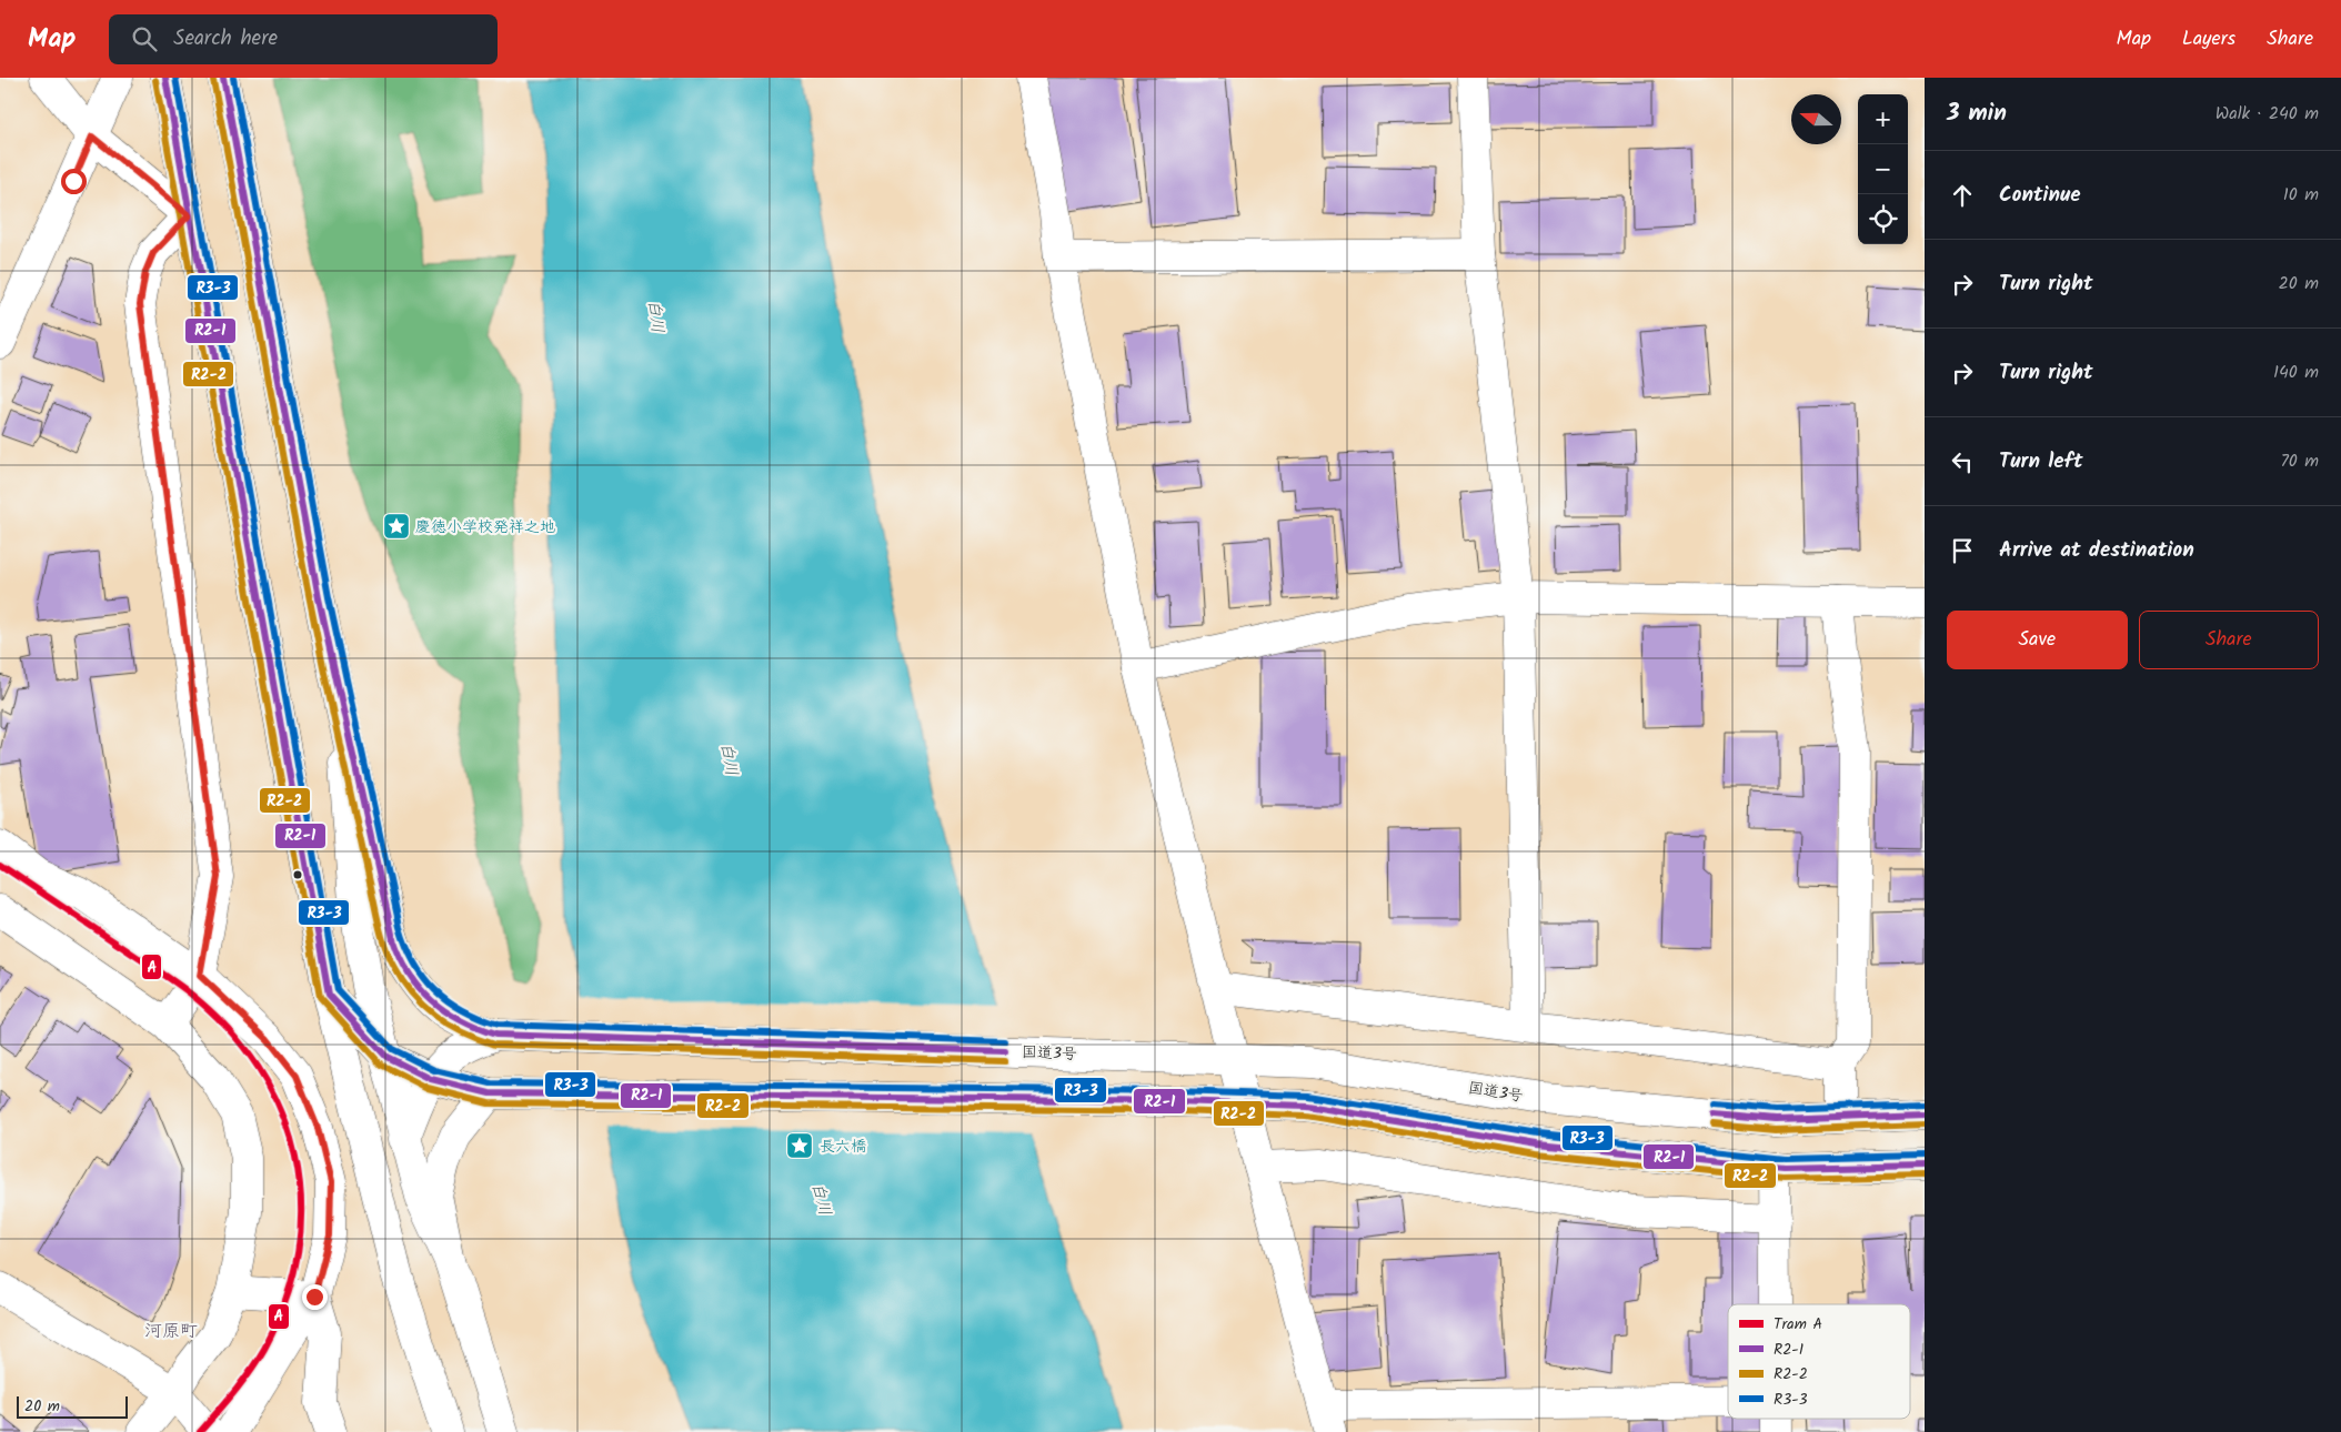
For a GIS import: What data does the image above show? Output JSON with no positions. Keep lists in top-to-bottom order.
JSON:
{
  "streets": {
    "main road": ["国道3号"]
  },
  "districts": ["河原町"],
  "water": ["白川"],
  "places": {
    "place": ["慶徳小学校発祥之地", "長六橋"]
  },
  "lines": [
    "transit line R2-1",
    "transit line R3-3",
    "transit line R2-2",
    "tram line A"
  ],
  "legend": [
    "Tram A",
    "R2-1",
    "R2-2",
    "R3-3"
  ],
  "scale_bar": "20 m",
  "north": "left",
  "page": {
    "header": "Map",
    "search": "Search here",
    "nav": ["Map", "Layers", "Share"],
    "heading": ["3 min", "Walk · 240 m"],
    "map_buttons": ["+", "−"],
    "list": [
      ["Continue", "10 m"],
      ["Turn right", "20 m"],
      ["Turn right", "140 m"],
      ["Turn left", "70 m"],
      "Arrive at destination"
    ],
    "buttons": ["Save", "Share"],
    "scale": "20 m"
  }
}
